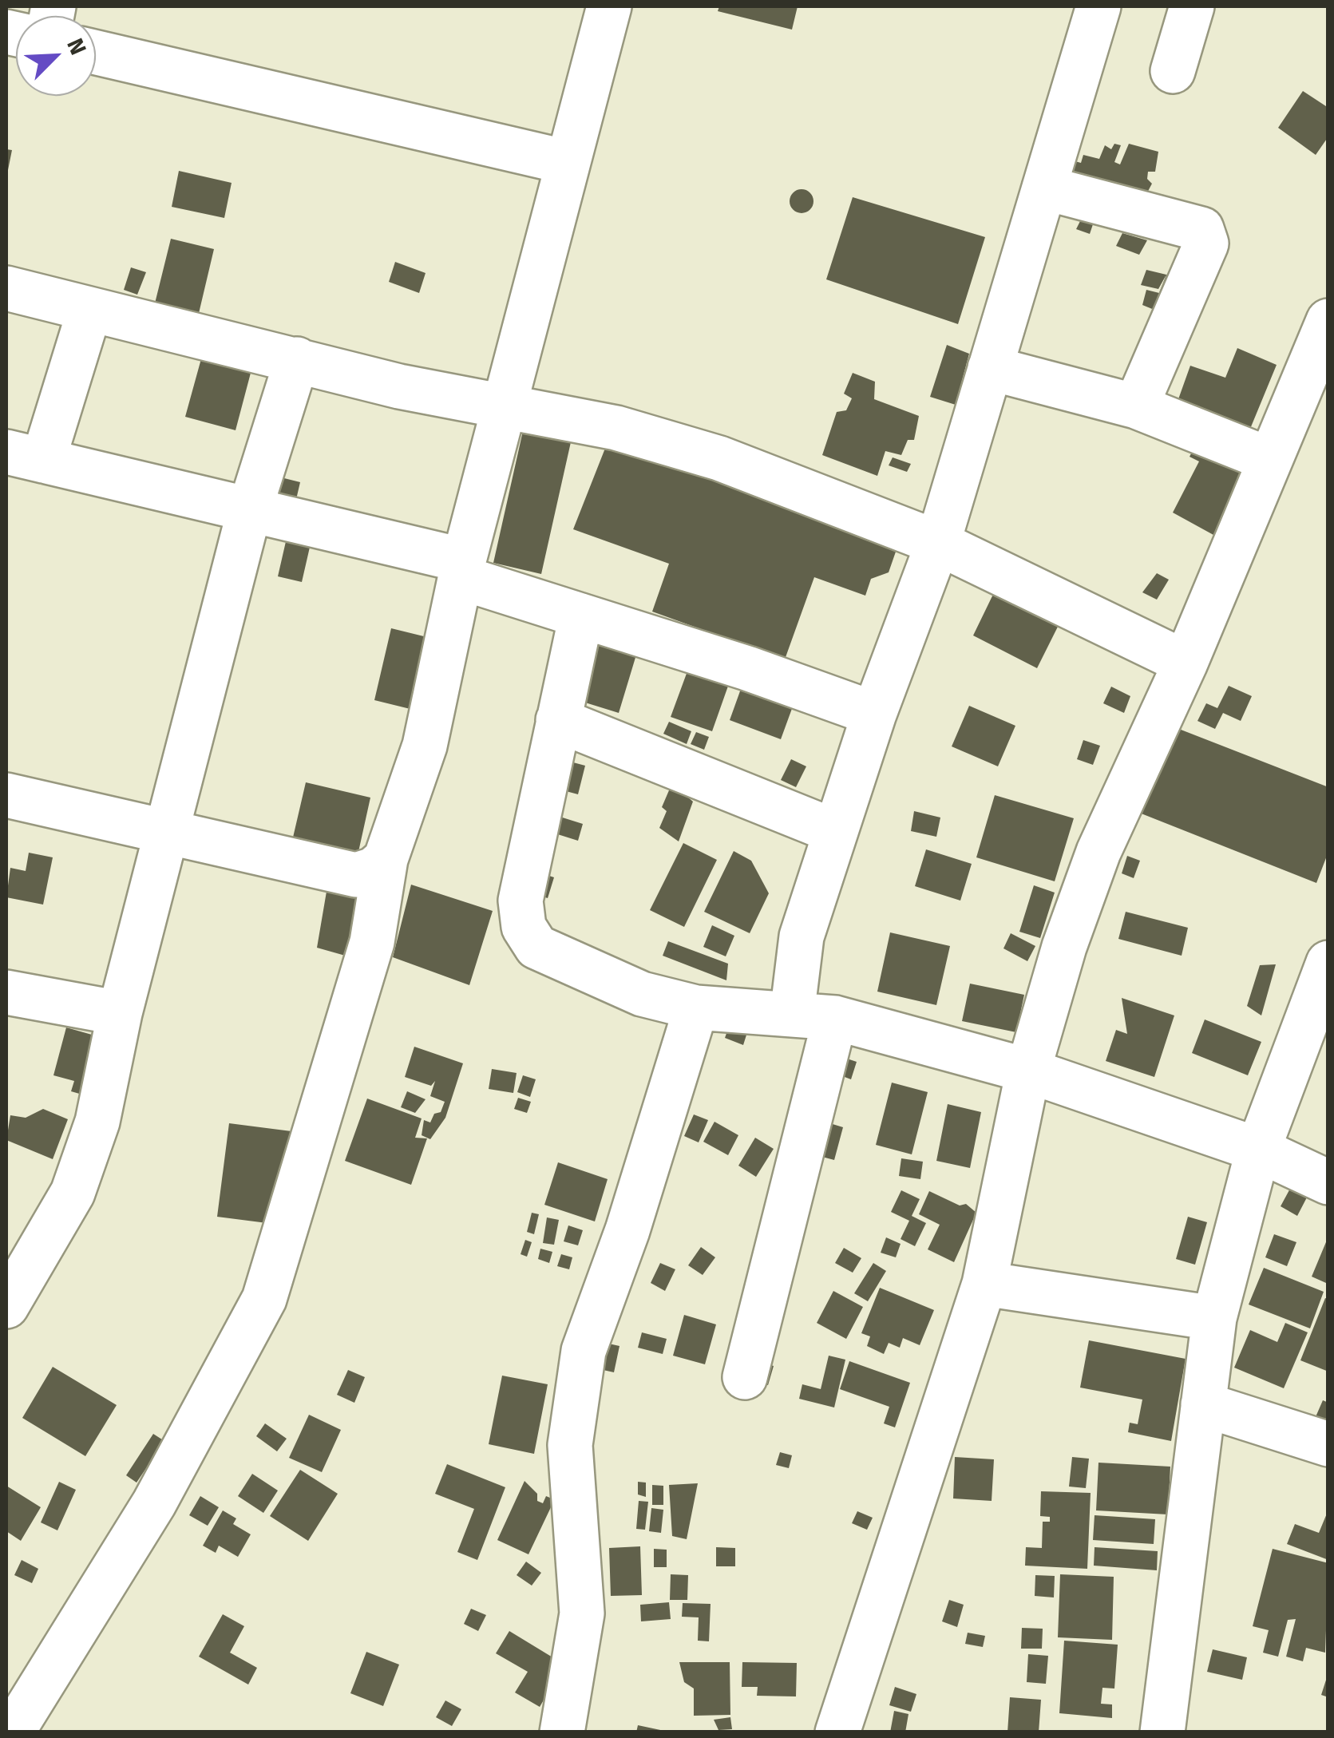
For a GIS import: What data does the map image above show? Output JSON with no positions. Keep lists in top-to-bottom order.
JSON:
{
  "north": "top right"
}
